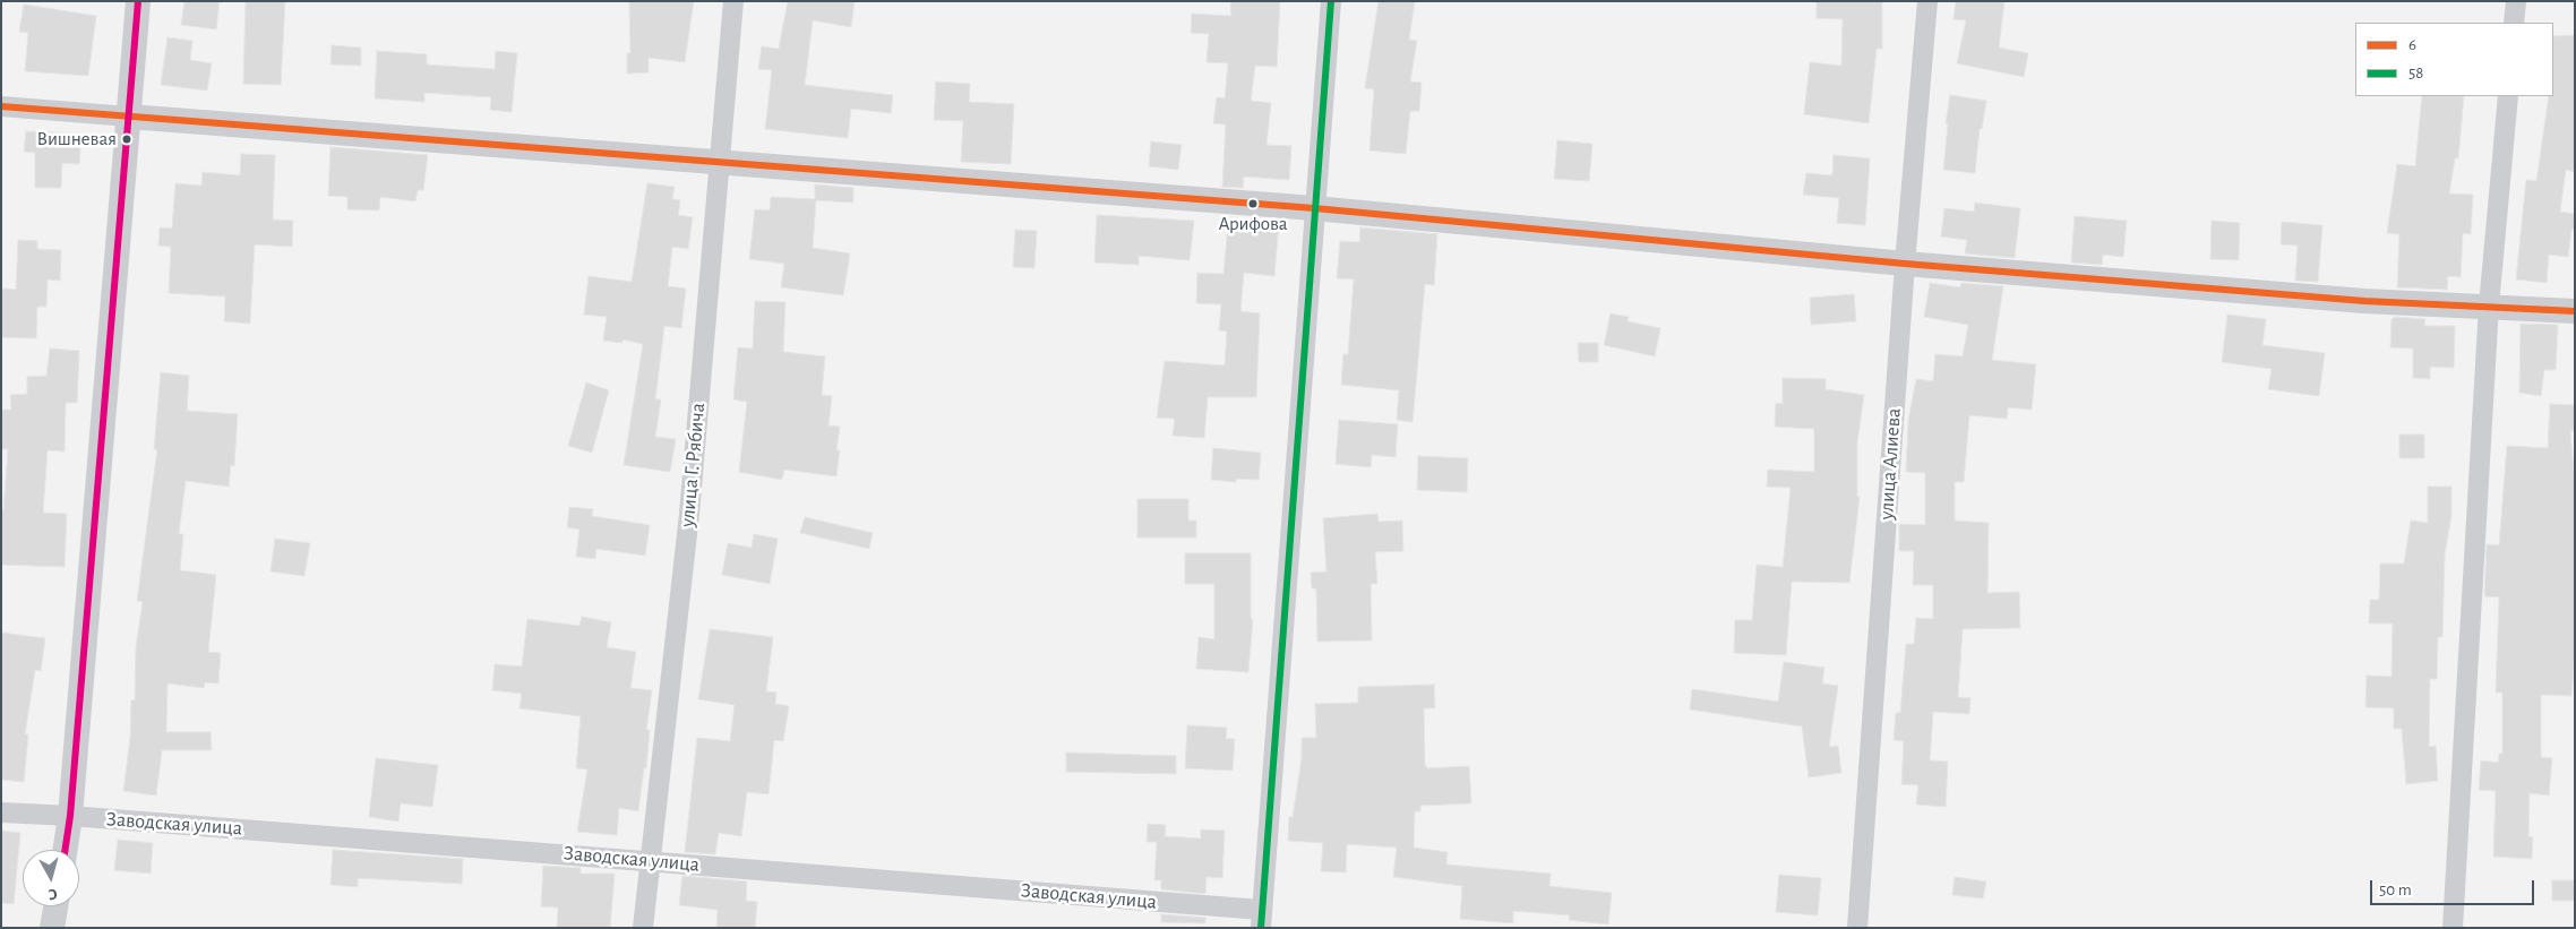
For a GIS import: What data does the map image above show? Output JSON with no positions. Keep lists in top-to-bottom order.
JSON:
{
  "streets": {
    "street": ["улица Алиева", "улица Г. Рябича", "Заводская улица"]
  },
  "crossings": [
    ["улица Г. Рябича", "Заводская улица"]
  ],
  "places": ["Вишневая", "Арифова"],
  "lines": ["transit line 58", "transit line 6"],
  "legend": ["6", "58"],
  "scale_bar": "50 m",
  "north": "bottom"
}
